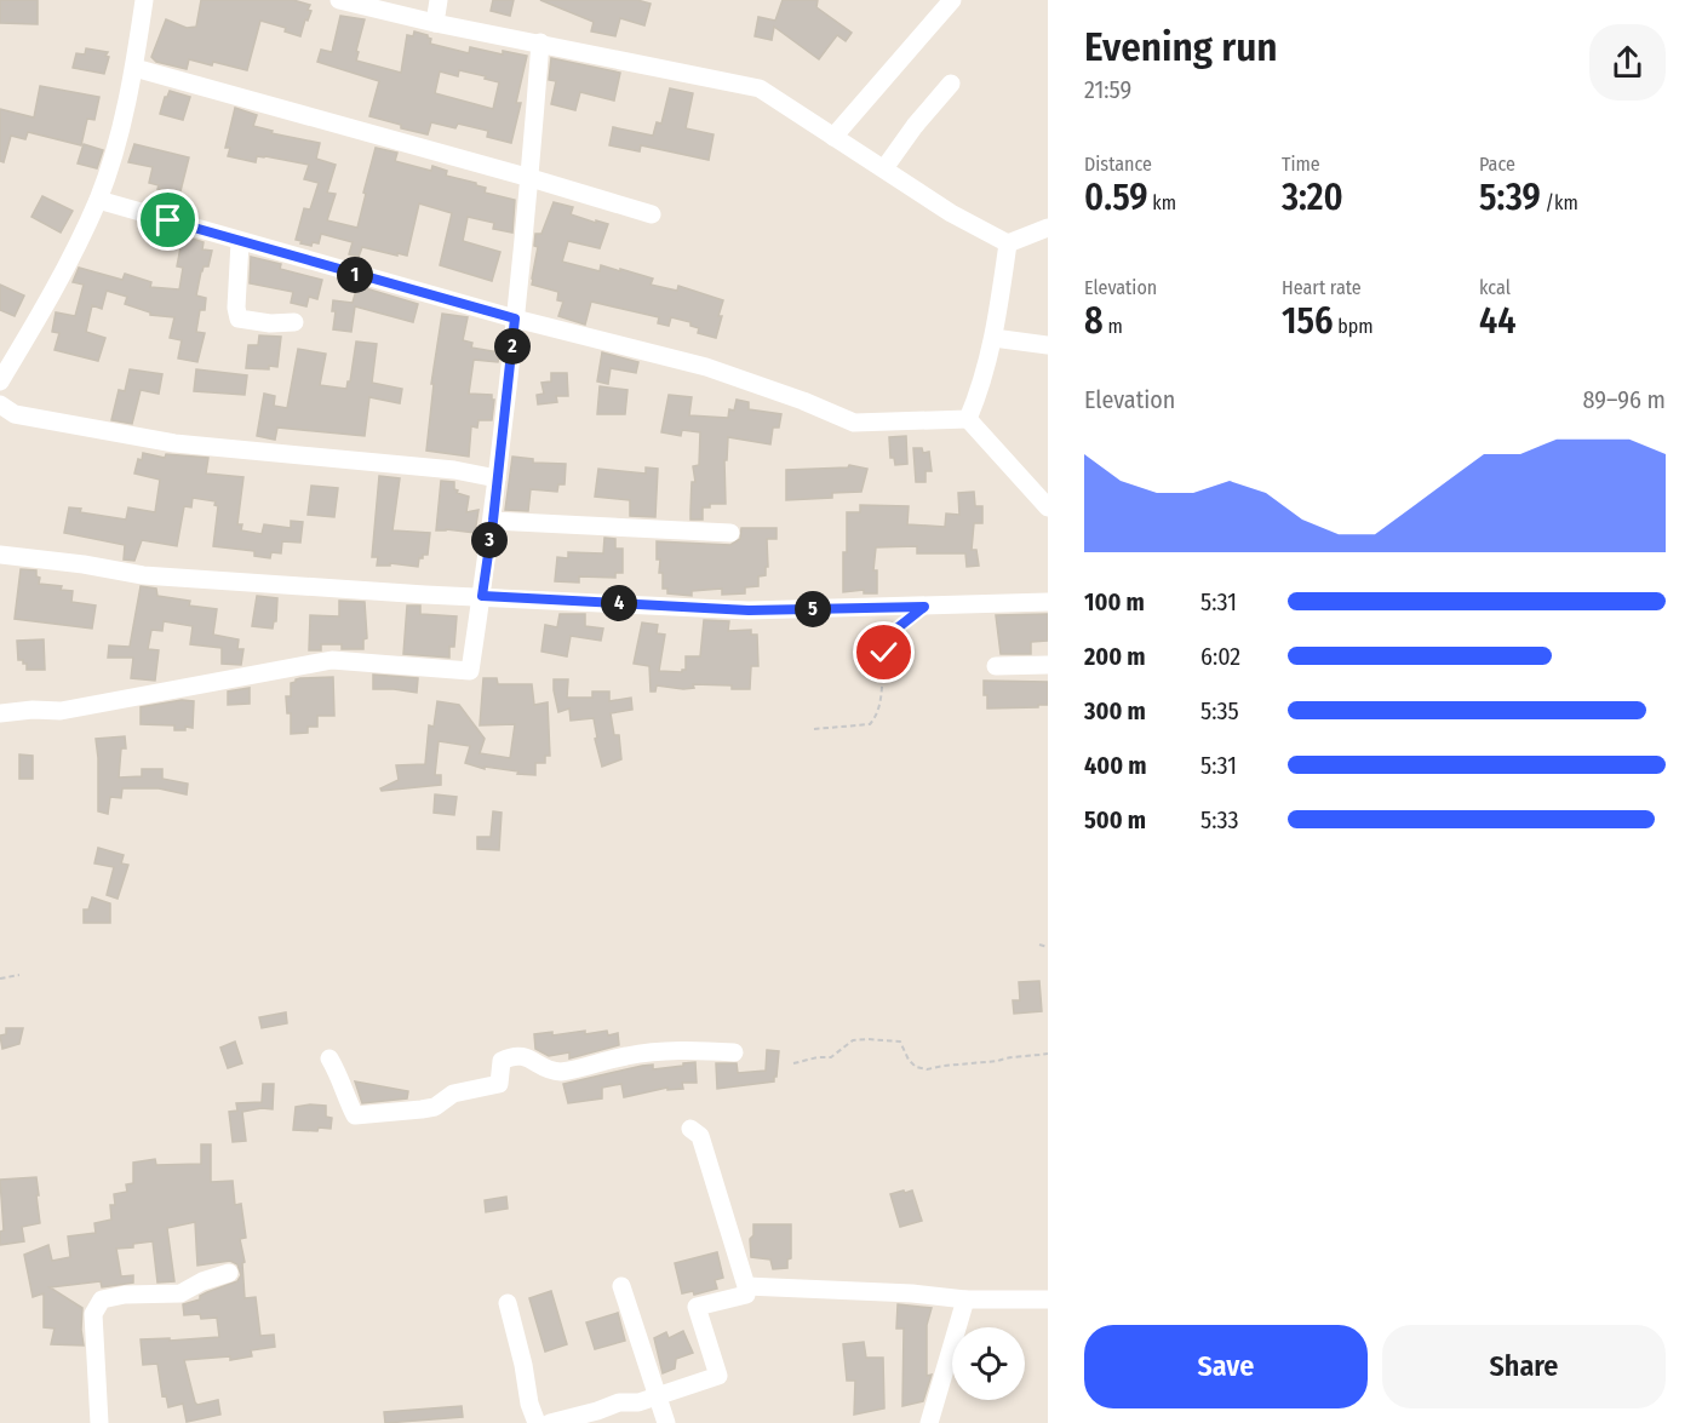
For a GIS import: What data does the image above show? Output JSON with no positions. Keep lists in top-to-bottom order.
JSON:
{
  "page": {
    "heading": ["Evening run", "21:59"],
    "stats": [
      ["Distance", "0.59 km"],
      ["Time", "3:20"],
      ["Pace", "5:39 /km"],
      ["Elevation", "8 m"],
      ["Heart rate", "156 bpm"],
      ["kcal", "44"]
    ],
    "pins": [
      "1",
      "2",
      "3",
      "4",
      "5"
    ],
    "chart": ["Elevation", "89–96 m"],
    "list": [
      {
        "name": "100 m",
        "note": "5:31"
      },
      {
        "name": "200 m",
        "note": "6:02"
      },
      {
        "name": "300 m",
        "note": "5:35"
      },
      {
        "name": "400 m",
        "note": "5:31"
      },
      {
        "name": "500 m",
        "note": "5:33"
      }
    ],
    "buttons": ["Save", "Share"]
  }
}
